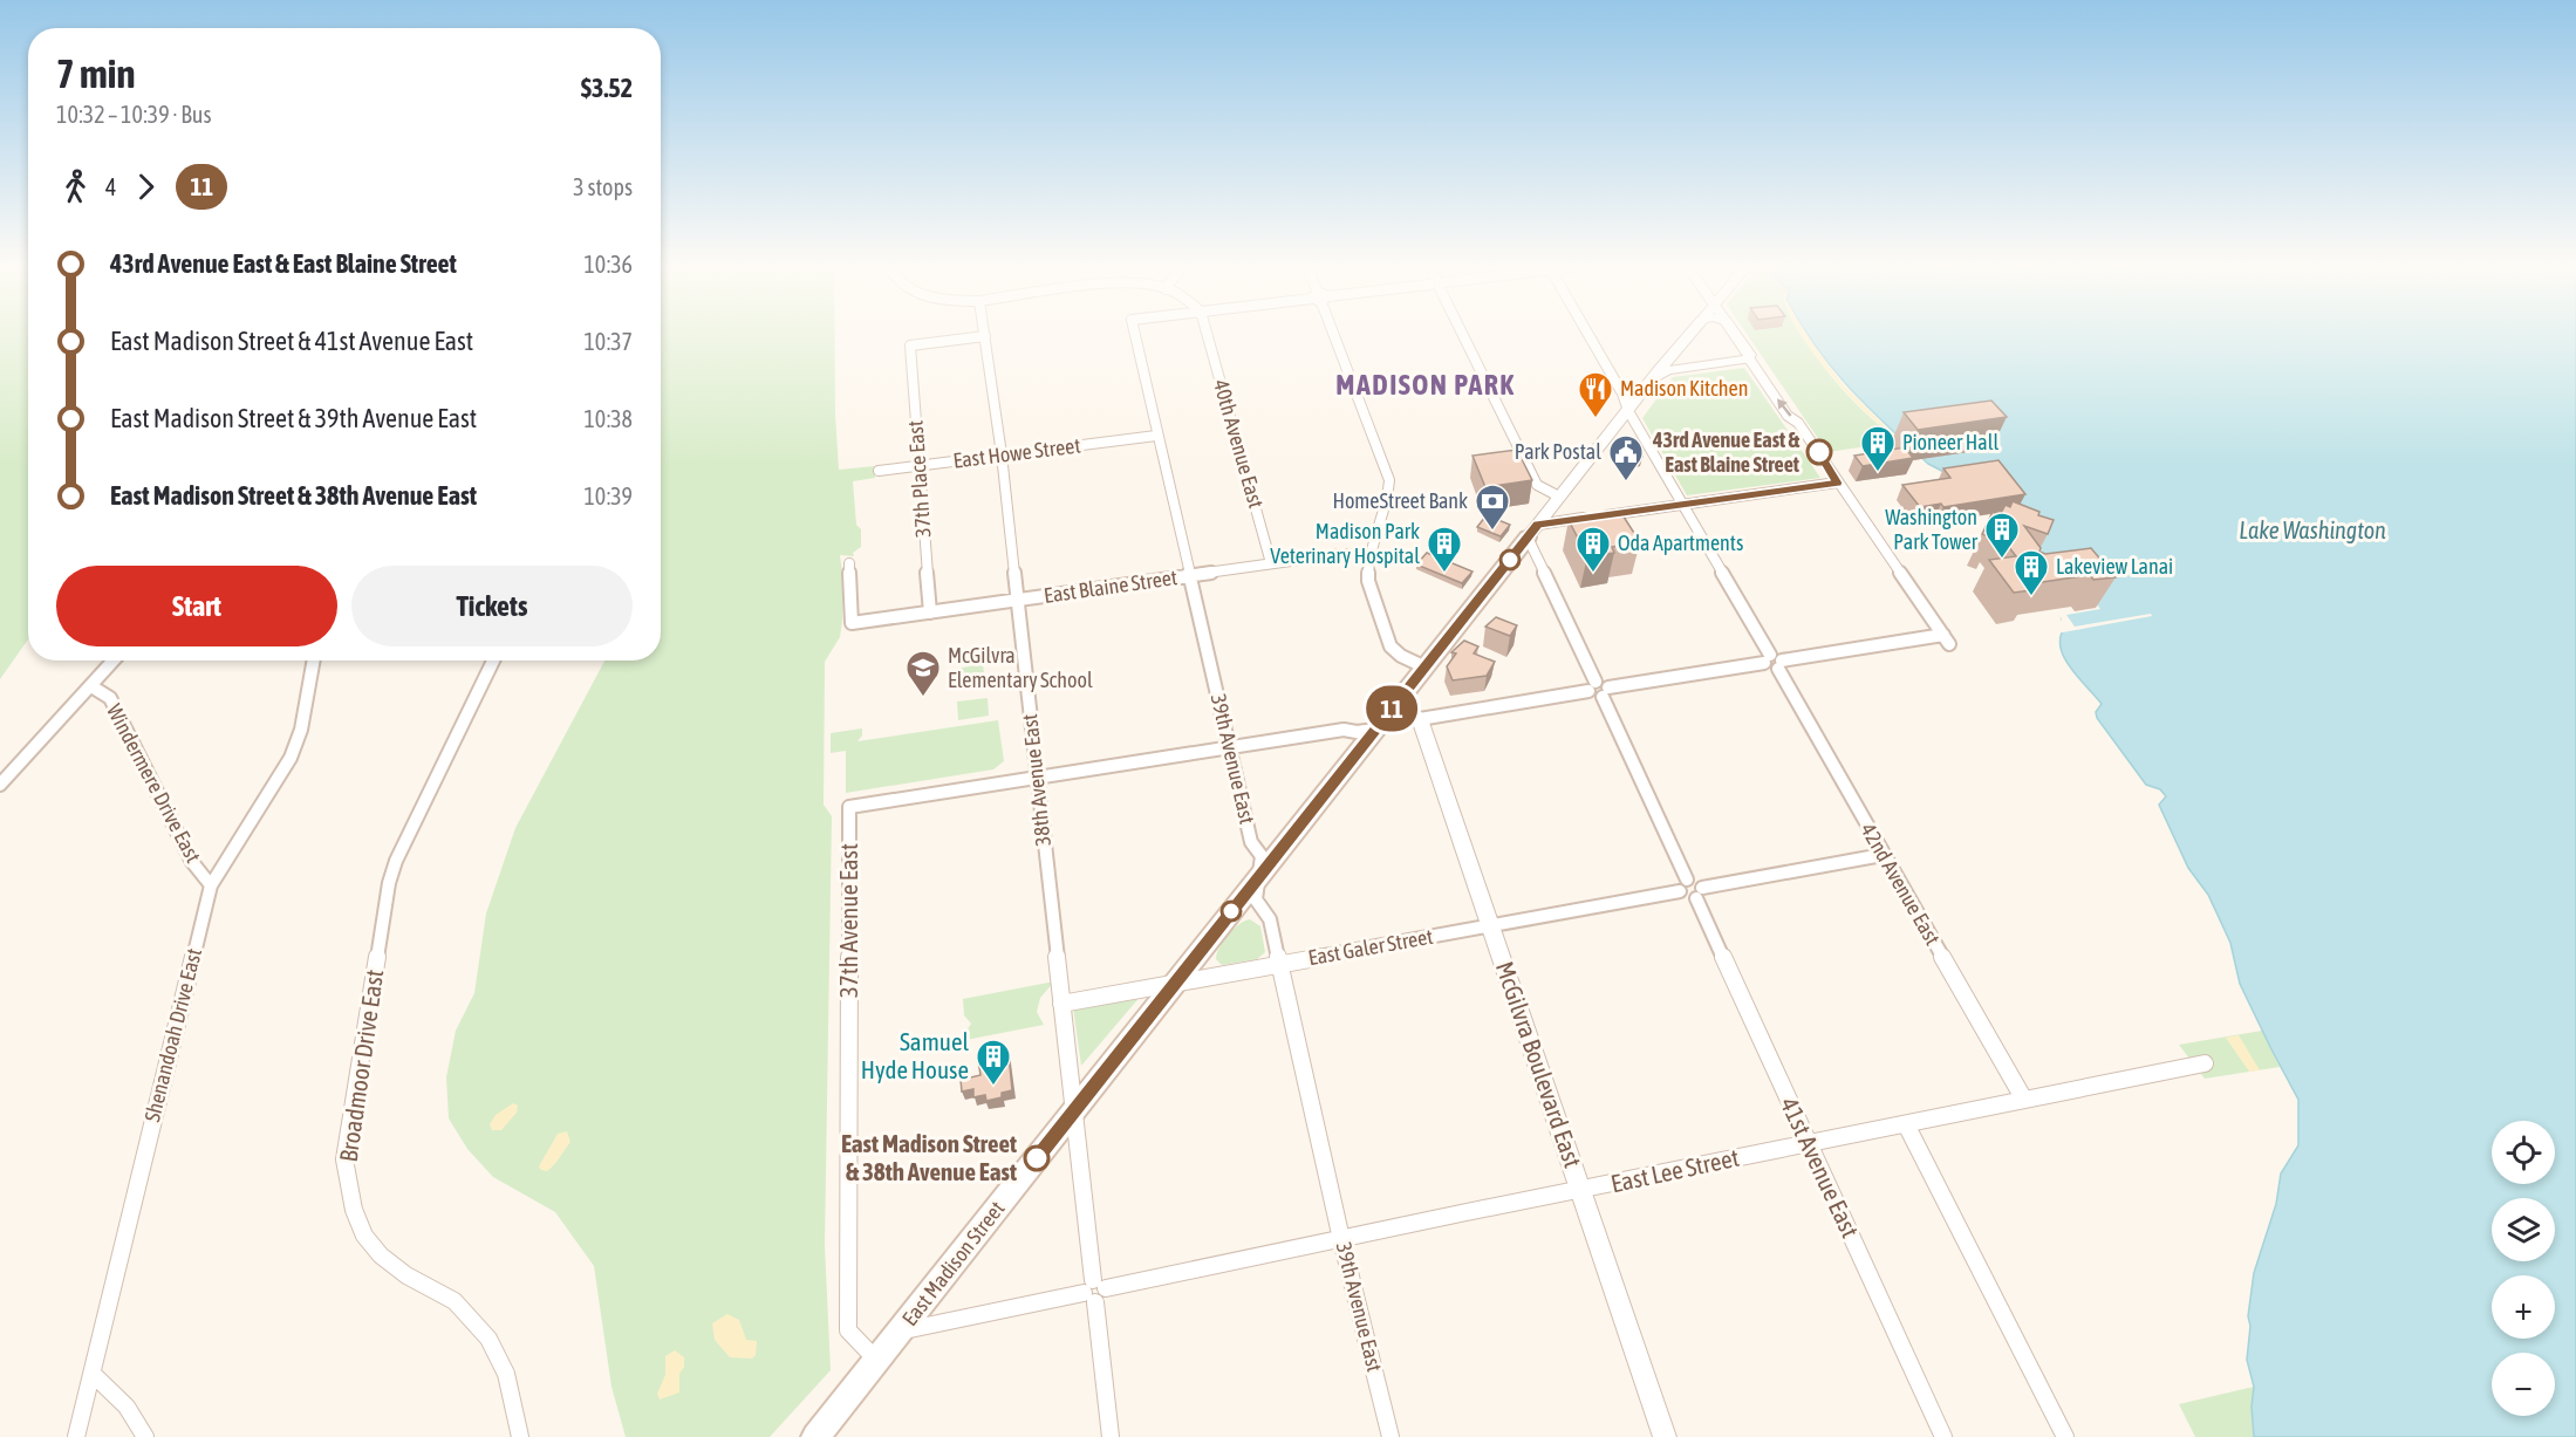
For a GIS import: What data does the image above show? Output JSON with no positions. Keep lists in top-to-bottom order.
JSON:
{
  "streets": {
    "main road": ["East Madison Street"],
    "street": [
      "40th Avenue East",
      "East Howe Street",
      "37th Place East",
      "East Blaine Street",
      "39th Avenue East",
      "38th Avenue East",
      "Windermere Drive East",
      "42nd Avenue East",
      "37th Avenue East",
      "East Galer Street",
      "Shenandoah Drive East",
      "McGilvra Boulevard East",
      "Broadmoor Drive East",
      "41st Avenue East",
      "East Lee Street"
    ]
  },
  "crossings": [
    ["40th Avenue East", "East Blaine Street"],
    ["East Howe Street", "37th Place East"],
    ["East Howe Street", "39th Avenue East"],
    ["East Howe Street", "38th Avenue East"],
    ["37th Place East", "East Blaine Street"],
    ["37th Place East", "38th Avenue East"],
    ["East Blaine Street", "39th Avenue East"],
    ["East Blaine Street", "38th Avenue East"],
    ["39th Avenue East", "East Galer Street"],
    ["39th Avenue East", "East Lee Street"],
    ["39th Avenue East", "East Madison Street"],
    ["38th Avenue East", "37th Avenue East"],
    ["38th Avenue East", "East Galer Street"],
    ["38th Avenue East", "East Lee Street"],
    ["38th Avenue East", "East Madison Street"],
    ["Windermere Drive East", "Shenandoah Drive East"],
    ["42nd Avenue East", "East Lee Street"],
    ["42nd Avenue East", "East Madison Street"],
    ["37th Avenue East", "East Madison Street"],
    ["East Galer Street", "McGilvra Boulevard East"],
    ["East Galer Street", "East Madison Street"],
    ["McGilvra Boulevard East", "East Lee Street"],
    ["41st Avenue East", "East Lee Street"],
    ["East Lee Street", "East Madison Street"]
  ],
  "districts": ["MADISON PARK"],
  "water": ["Lake Washington"],
  "places": {
    "restaurant": ["Madison Kitchen"],
    "other": ["43rd Avenue East & East Blaine Street", "East Madison Street & 38th Avenue East"],
    "building": [
      "Pioneer Hall",
      "Washington Park Tower",
      "Madison Park Veterinary Hospital",
      "Oda Apartments",
      "Lakeview Lanai",
      "Samuel Hyde House"
    ],
    "public building": ["Park Postal"],
    "bank": ["HomeStreet Bank"],
    "school or university": ["McGilvra Elementary School"]
  },
  "lines": ["bus line 11"],
  "page": {
    "on_map": "11",
    "heading": ["7 min", "10:32 – 10:39 · Bus", "$3.52"],
    "legs": ["4", "11", "3 stops"],
    "list": [
      {
        "name": "43rd Avenue East & East Blaine Street",
        "value": "10:36"
      },
      {
        "name": "East Madison Street & 41st Avenue East",
        "value": "10:37"
      },
      {
        "name": "East Madison Street & 39th Avenue East",
        "value": "10:38"
      },
      {
        "name": "East Madison Street & 38th Avenue East",
        "value": "10:39"
      }
    ],
    "buttons": ["Start", "Tickets"],
    "map_buttons": ["+", "−"]
  }
}
